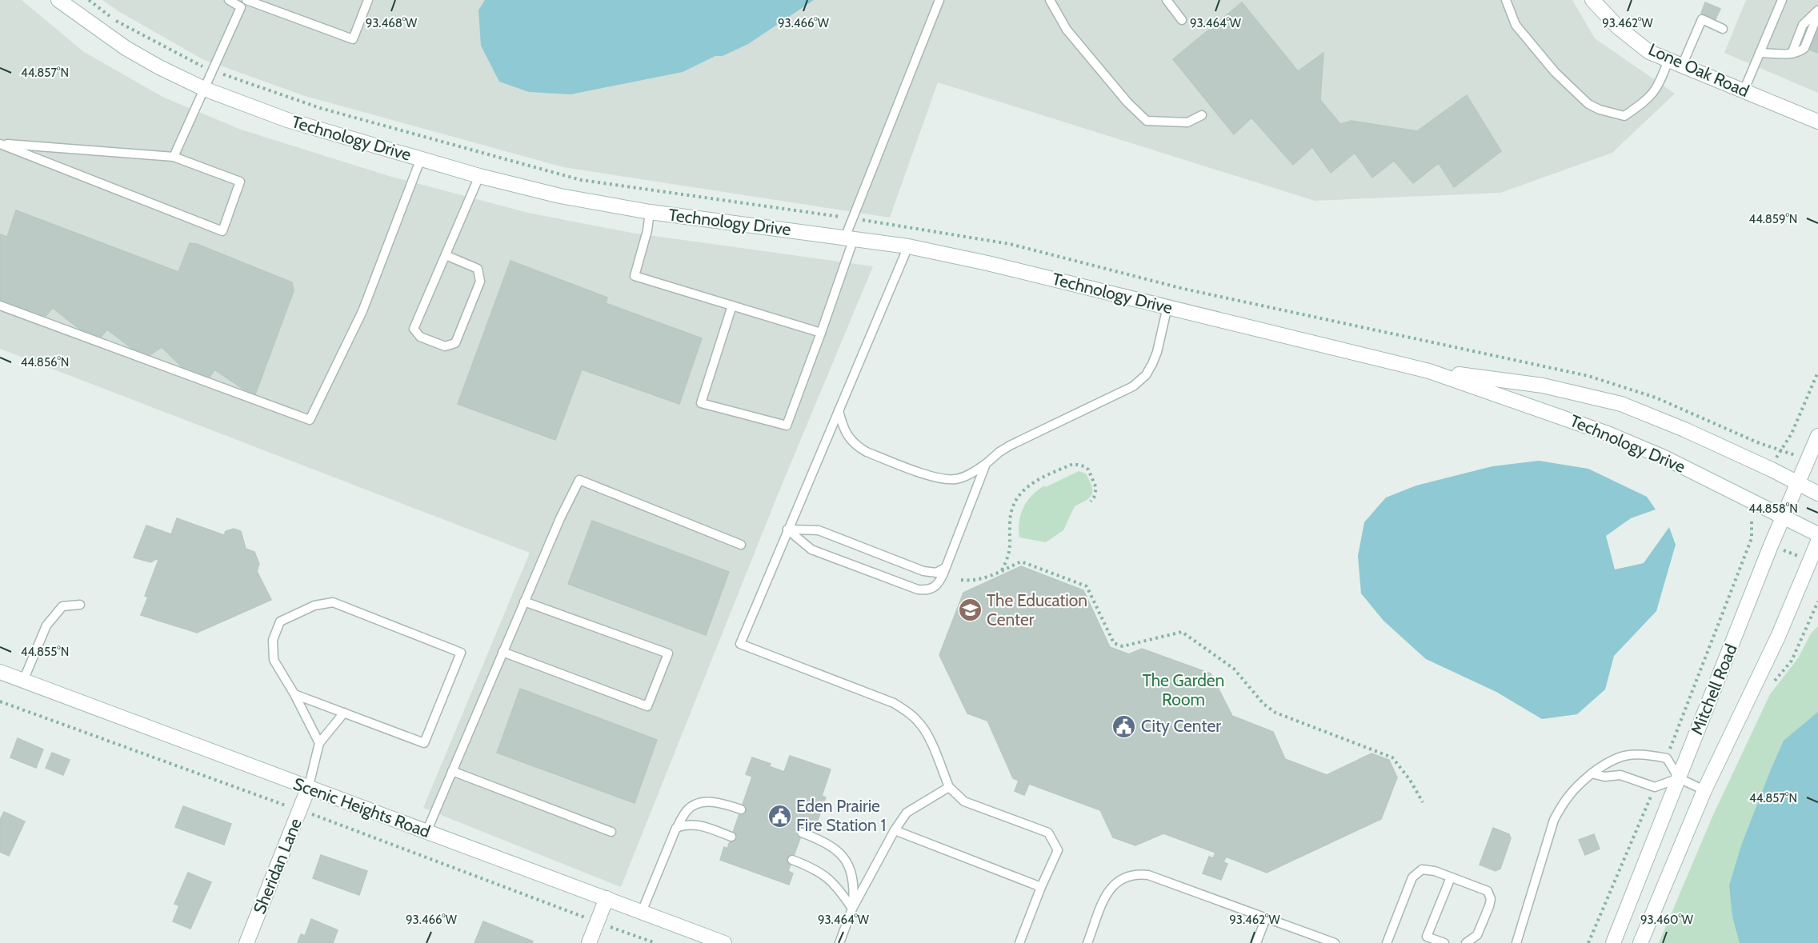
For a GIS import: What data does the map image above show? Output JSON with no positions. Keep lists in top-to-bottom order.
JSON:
{
  "streets": {
    "street": [
      "Lone Oak Road",
      "Technology Drive",
      "Mitchell Road",
      "Scenic Heights Road",
      "Sheridan Lane"
    ]
  },
  "crossings": [
    ["Technology Drive", "Mitchell Road"],
    ["Scenic Heights Road", "Sheridan Lane"]
  ],
  "parks": ["The Garden Room"],
  "places": {
    "school or university": ["The Education Center"],
    "public building": ["City Center", "Eden Prairie Fire Station 1"]
  },
  "coordinates": [
    "93.468°W",
    "93.466°W",
    "93.464°W",
    "93.462°W",
    "44.857°N",
    "44.859°N",
    "44.856°N",
    "44.858°N",
    "44.855°N",
    "93.460°W"
  ]
}
